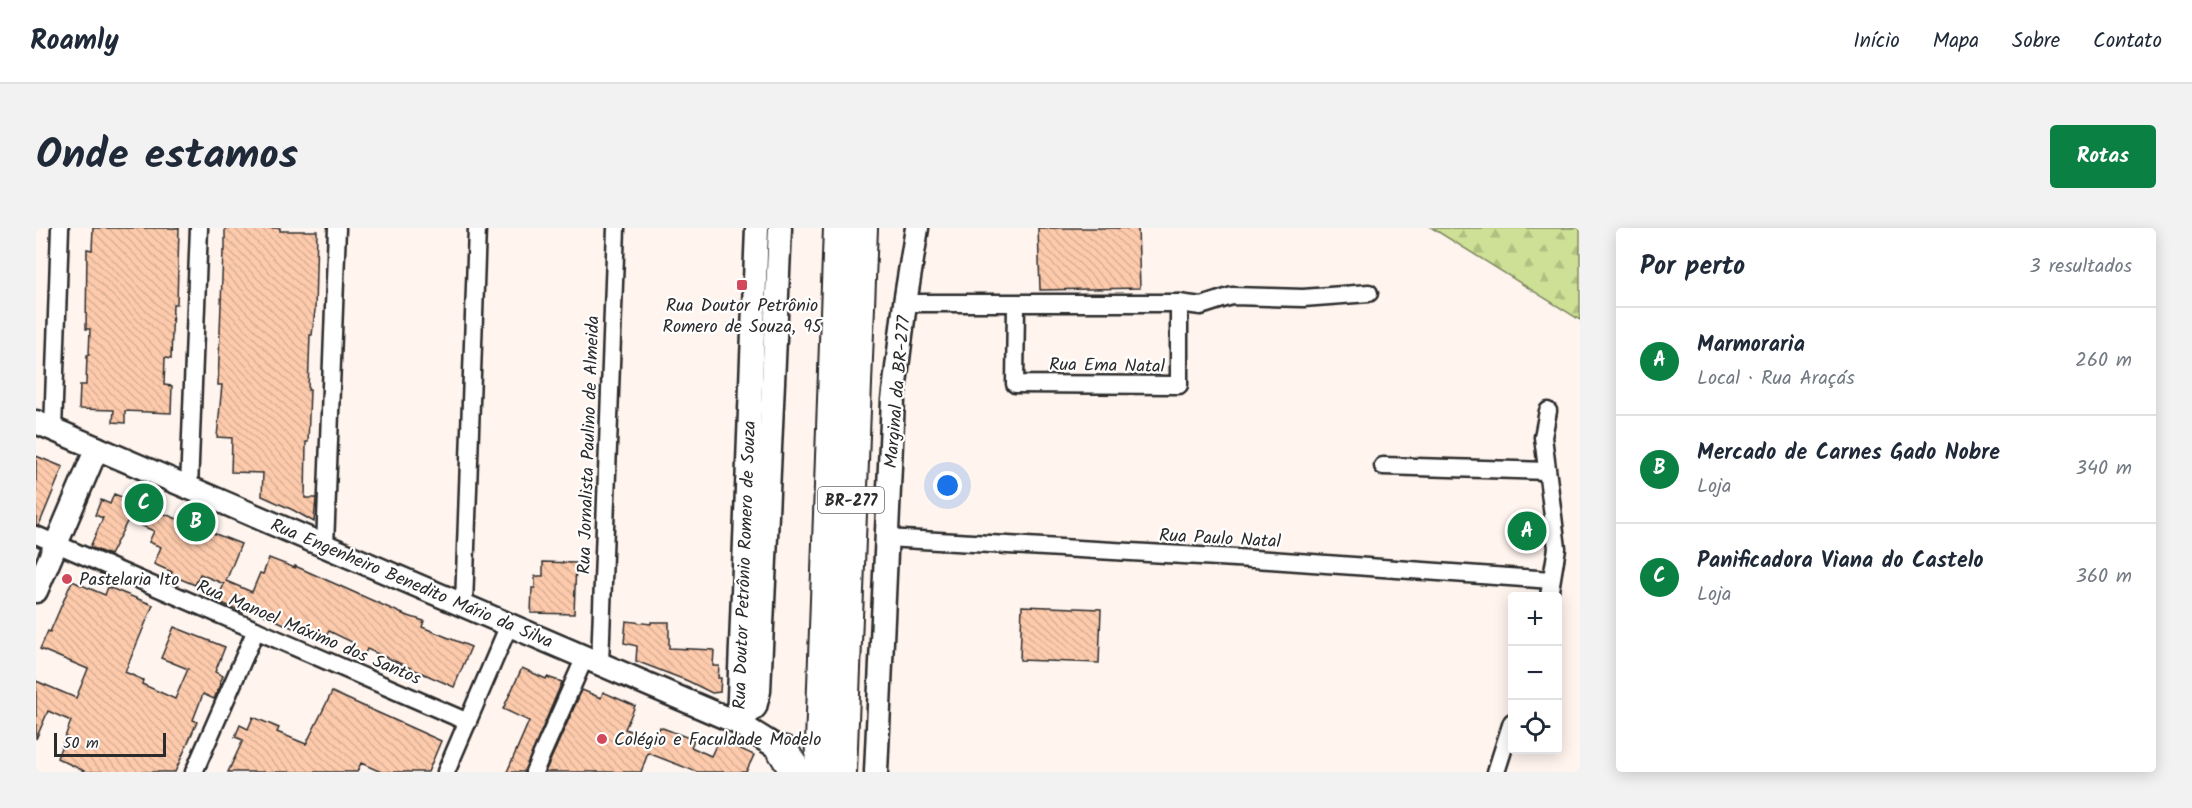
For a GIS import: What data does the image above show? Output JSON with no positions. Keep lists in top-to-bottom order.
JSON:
{
  "streets": {
    "highway": ["BR-277"],
    "street": [
      "Rua Ema Natal",
      "Marginal da BR-277",
      "Rua Jornalista Paulino de Almeida",
      "Rua Paulo Natal",
      "Rua Doutor Petrônio Romero de Souza",
      "Rua Engenheiro Benedito Mário da Silva",
      "Rua Manoel Máximo dos Santos"
    ]
  },
  "crossings": [
    ["Marginal da BR-277", "Rua Paulo Natal"],
    ["Rua Jornalista Paulino de Almeida", "Rua Engenheiro Benedito Mário da Silva"],
    ["Rua Doutor Petrônio Romero de Souza", "Rua Engenheiro Benedito Mário da Silva"]
  ],
  "places": {
    "transit": ["Rua Doutor Petrônio Romero de Souza, 95"],
    "other": ["Pastelaria Ito", "Colégio e Faculdade Modelo"]
  },
  "scale_bar": "50 m",
  "page": {
    "header": "Roamly",
    "nav": [
      "Início",
      "Mapa",
      "Sobre",
      "Contato"
    ],
    "title": "Onde estamos",
    "buttons": "Rotas",
    "heading": ["Por perto", "3 resultados"],
    "list": [
      {
        "mark": "A",
        "name": "Marmoraria",
        "note": "Local · Rua Araçás",
        "value": "260 m"
      },
      {
        "mark": "B",
        "name": "Mercado de Carnes Gado Nobre",
        "note": "Loja",
        "value": "340 m"
      },
      {
        "mark": "C",
        "name": "Panificadora Viana do Castelo",
        "note": "Loja",
        "value": "360 m"
      }
    ],
    "pins": ["C", "B", "A"],
    "map_buttons": ["+", "−"],
    "scale": "50 m"
  }
}
